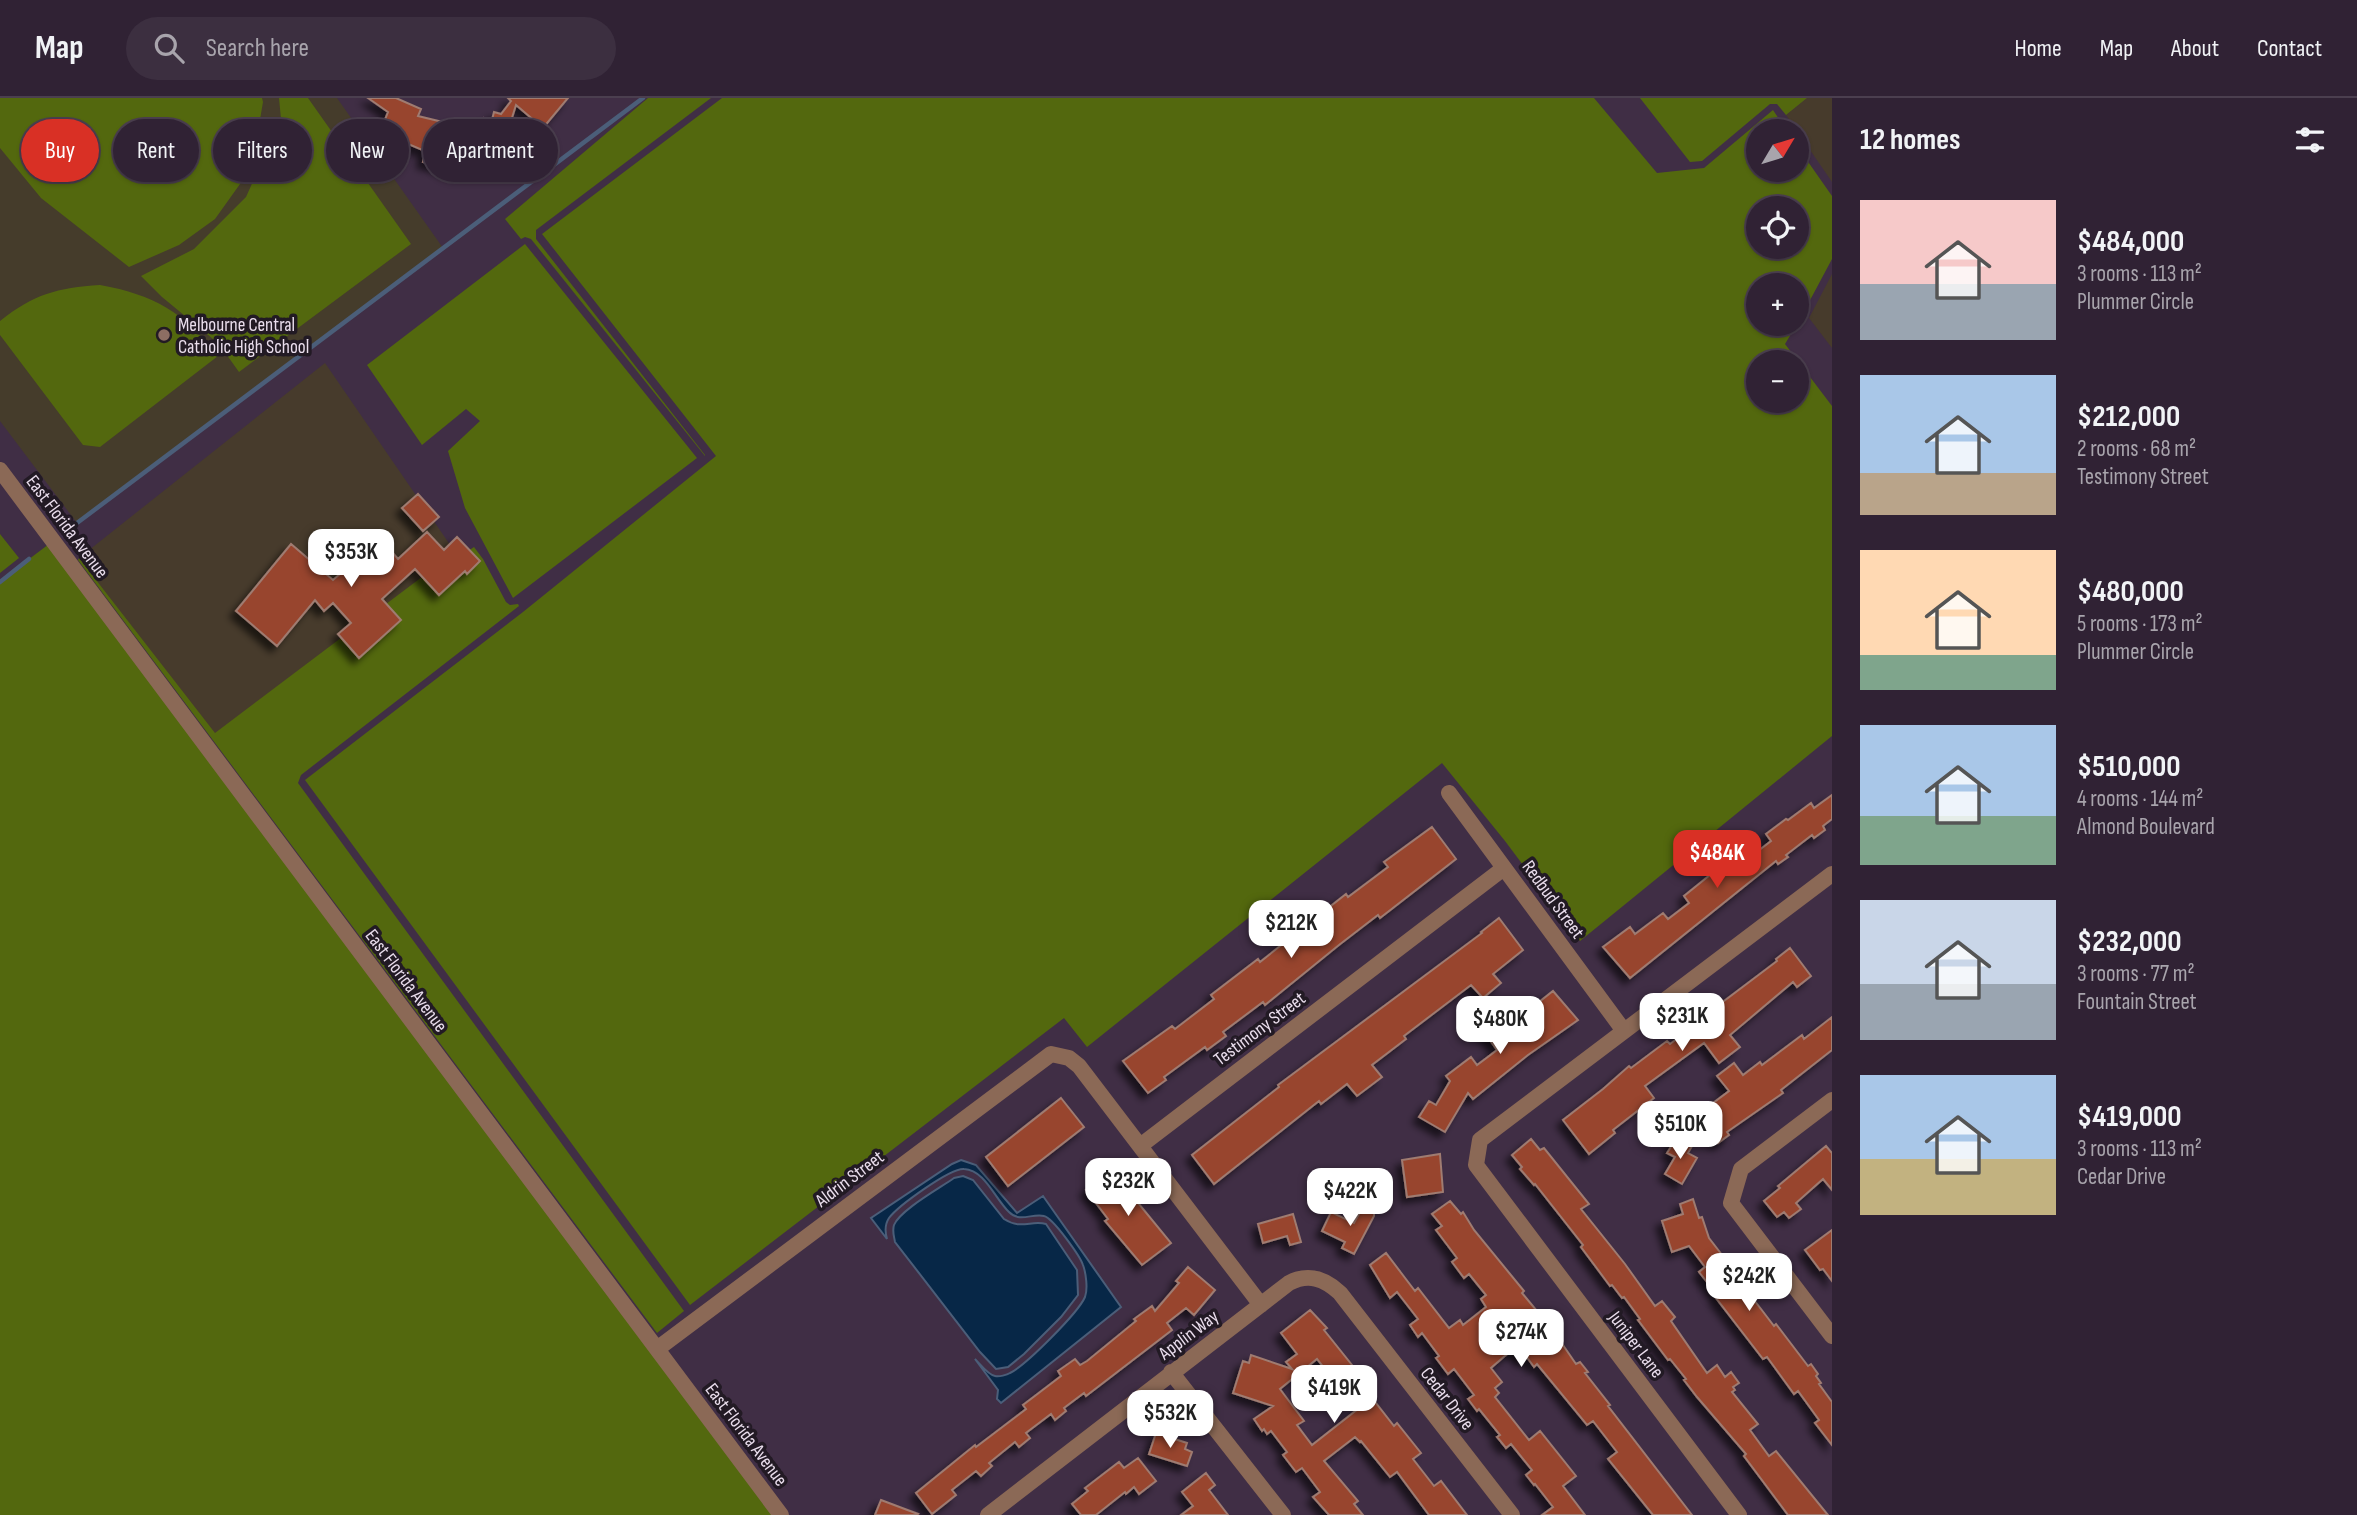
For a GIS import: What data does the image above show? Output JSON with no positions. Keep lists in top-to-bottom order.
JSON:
{
  "streets": {
    "street": [
      "East Florida Avenue",
      "Redbud Street",
      "Testimony Street",
      "Aldrin Street",
      "Applin Way",
      "Juniper Lane",
      "Cedar Drive"
    ]
  },
  "crossings": [
    ["East Florida Avenue", "Aldrin Street"],
    ["Redbud Street", "Testimony Street"],
    ["Redbud Street", "Juniper Lane"],
    ["Testimony Street", "Aldrin Street"],
    ["Applin Way", "Cedar Drive"]
  ],
  "places": ["Melbourne Central Catholic High School"],
  "north": "top right",
  "page": {
    "header": "Map",
    "search": "Search here",
    "nav": [
      "Home",
      "Map",
      "About",
      "Contact"
    ],
    "heading": "12 homes",
    "map_buttons": ["+", "−"],
    "chip": [
      "Buy",
      "Rent",
      "Filters",
      "New",
      "Apartment"
    ],
    "list": [
      {
        "name": "$484,000",
        "note": "3 rooms · 113 m² · Plummer Circle"
      },
      {
        "name": "$212,000",
        "note": "2 rooms · 68 m² · Testimony Street"
      },
      {
        "name": "$480,000",
        "note": "5 rooms · 173 m² · Plummer Circle"
      },
      {
        "name": "$510,000",
        "note": "4 rooms · 144 m² · Almond Boulevard"
      },
      {
        "name": "$232,000",
        "note": "3 rooms · 77 m² · Fountain Street"
      },
      {
        "name": "$419,000",
        "note": "3 rooms · 113 m² · Cedar Drive"
      }
    ],
    "price": [
      "$353K",
      "$484K",
      "$212K",
      "$231K",
      "$480K",
      "$510K",
      "$232K",
      "$422K",
      "$242K",
      "$274K",
      "$419K",
      "$532K"
    ]
  }
}
